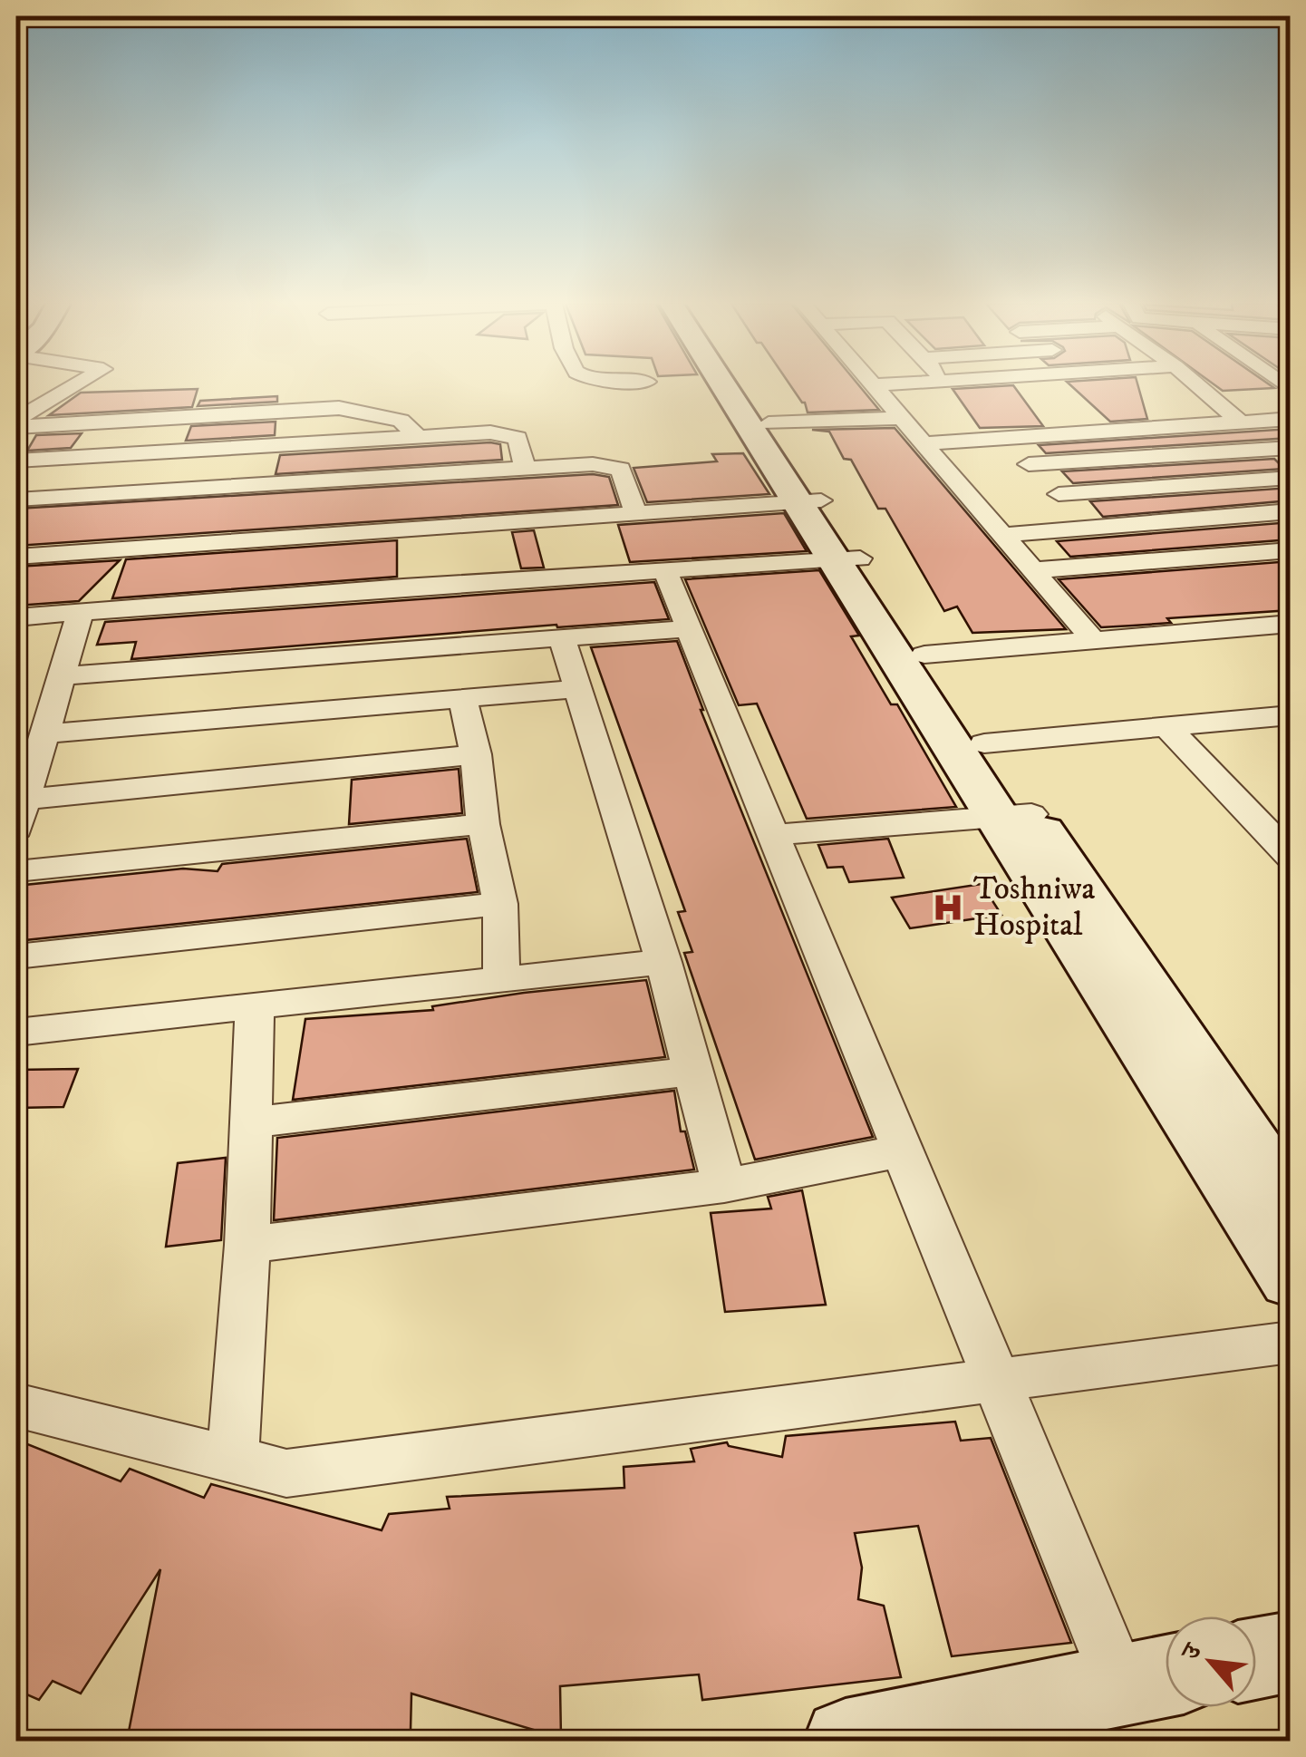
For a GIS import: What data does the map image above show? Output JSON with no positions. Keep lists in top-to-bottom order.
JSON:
{
  "places": {
    "hospital": ["Toshniwa Hospital"]
  },
  "north": "top left"
}
